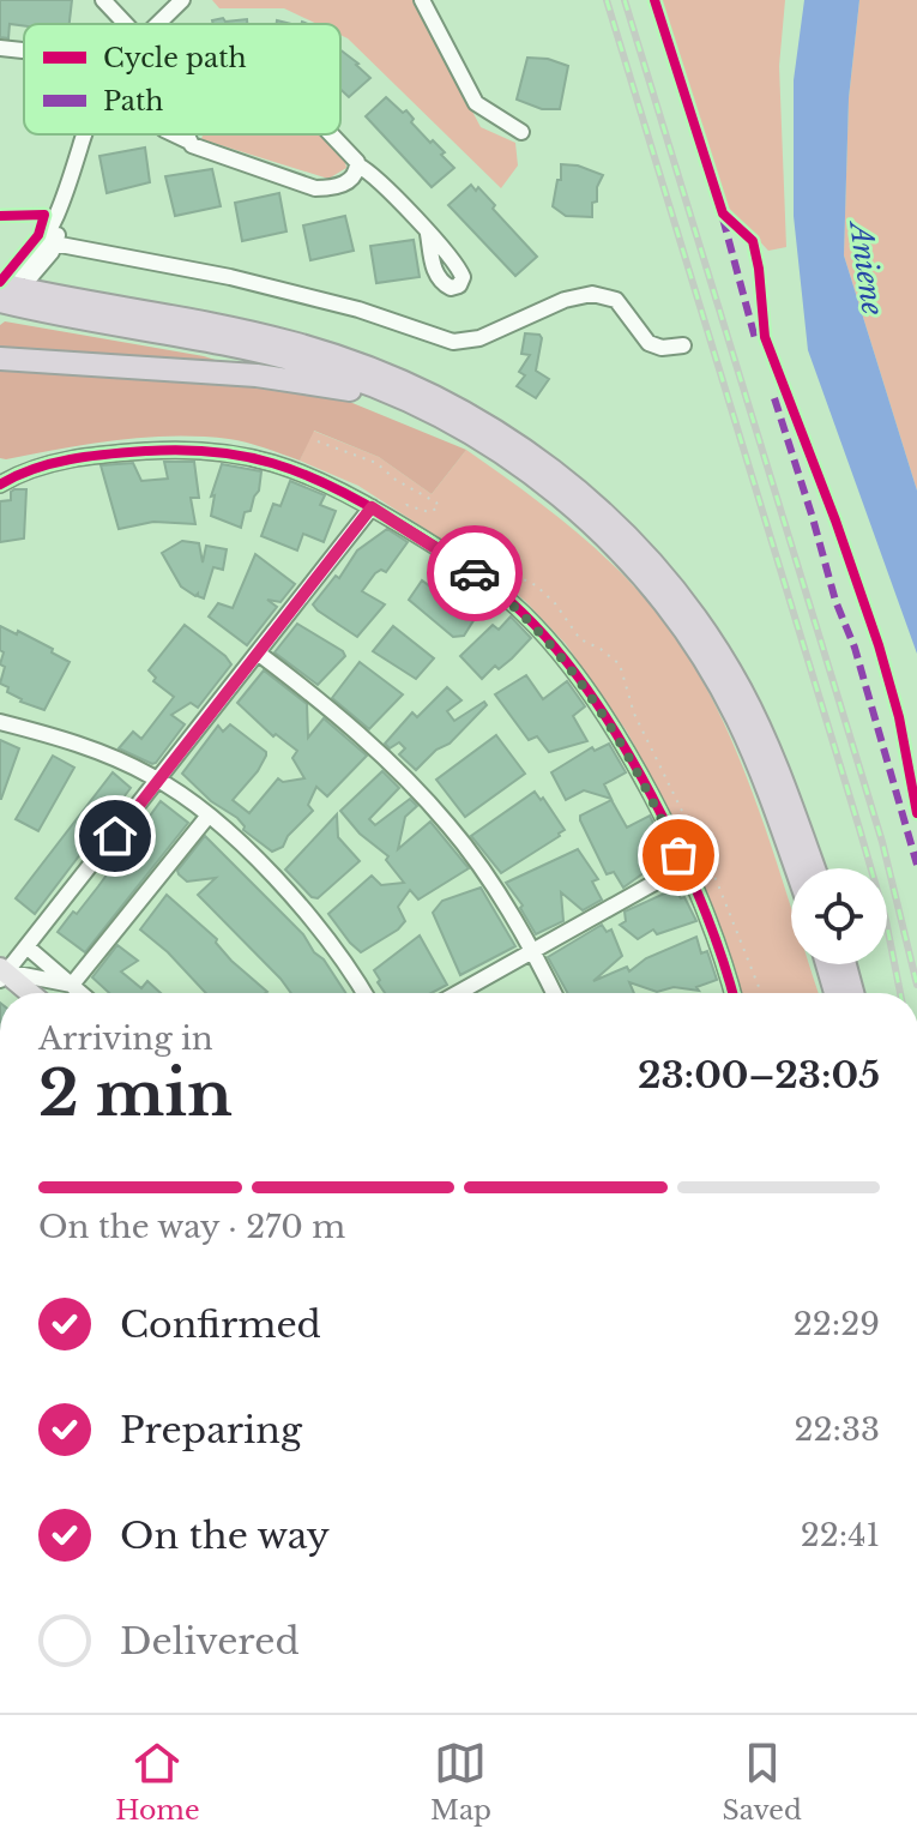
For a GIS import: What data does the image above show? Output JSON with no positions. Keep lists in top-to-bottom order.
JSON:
{
  "water": ["Aniene"],
  "legend": ["Cycle path", "Path"],
  "page": {
    "heading": ["2 min", "Arriving in", "23:00–23:05"],
    "bar": "On the way · 270 m",
    "list": [
      ["Confirmed", "22:29"],
      ["Preparing", "22:33"],
      ["On the way", "22:41"],
      "Delivered"
    ],
    "tabs": ["Home", "Map", "Saved"]
  }
}
